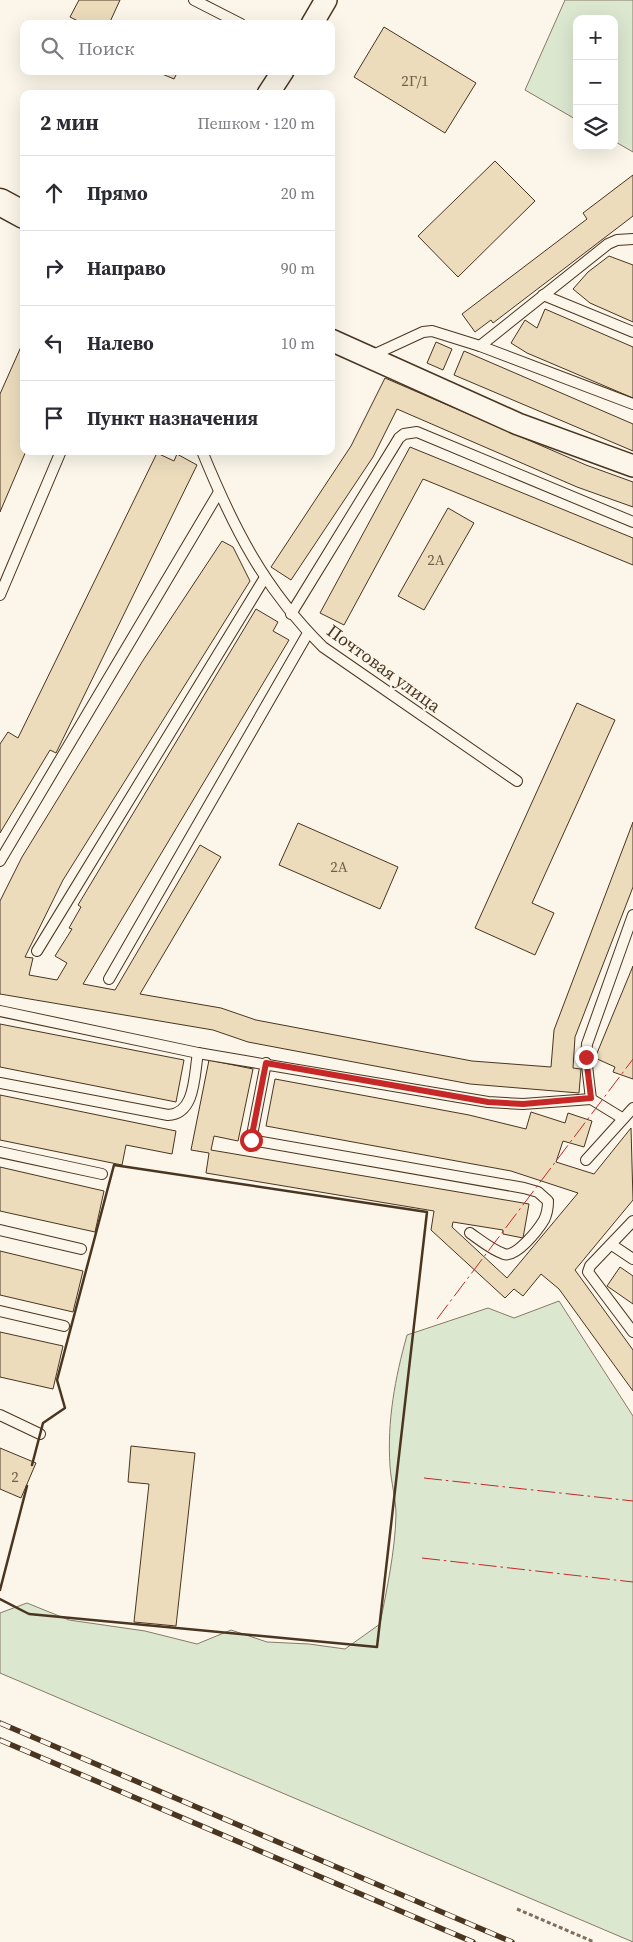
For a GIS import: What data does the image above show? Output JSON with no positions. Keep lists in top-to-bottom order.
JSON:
{
  "streets": {
    "lane": ["Почтовая улица"]
  },
  "house_numbers": [
    "2Г/1",
    "2А",
    "2А",
    "2"
  ],
  "page": {
    "map_buttons": ["+", "−"],
    "search": "Поиск",
    "heading": ["2 мин", "Пешком · 120 m"],
    "list": [
      ["Прямо", "20 m"],
      ["Направо", "90 m"],
      ["Налево", "10 m"],
      "Пункт назначения"
    ]
  }
}
